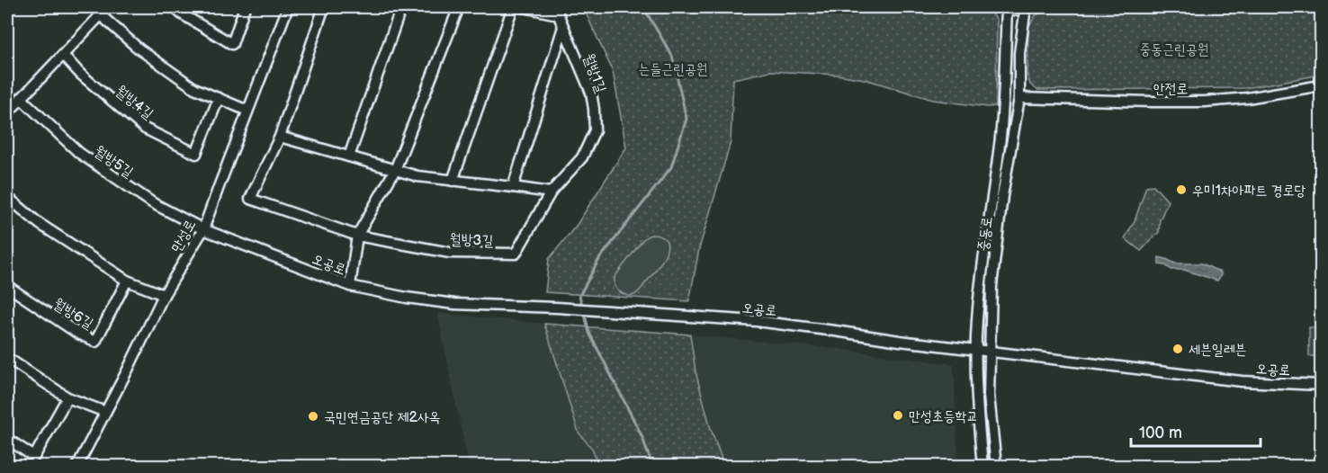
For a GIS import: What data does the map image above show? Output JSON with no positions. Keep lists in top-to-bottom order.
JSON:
{
  "streets": {
    "street": [
      "월방1길",
      "안전로",
      "월방4길",
      "월방5길",
      "중동로",
      "만성로",
      "월방3길",
      "오공로",
      "월방6길"
    ]
  },
  "crossings": [
    ["월방1길", "월방3길"],
    ["안전로", "중동로"],
    ["월방5길", "만성로"],
    ["월방5길", "오공로"],
    ["중동로", "오공로"],
    ["만성로", "오공로"]
  ],
  "parks": ["중동근린공원", "는들근린공원"],
  "places": [
    "우미1차아파트 경로당",
    "세븐일레븐",
    "만성초등학교",
    "국민연금공단 제2사옥"
  ],
  "scale_bar": "100 m"
}
